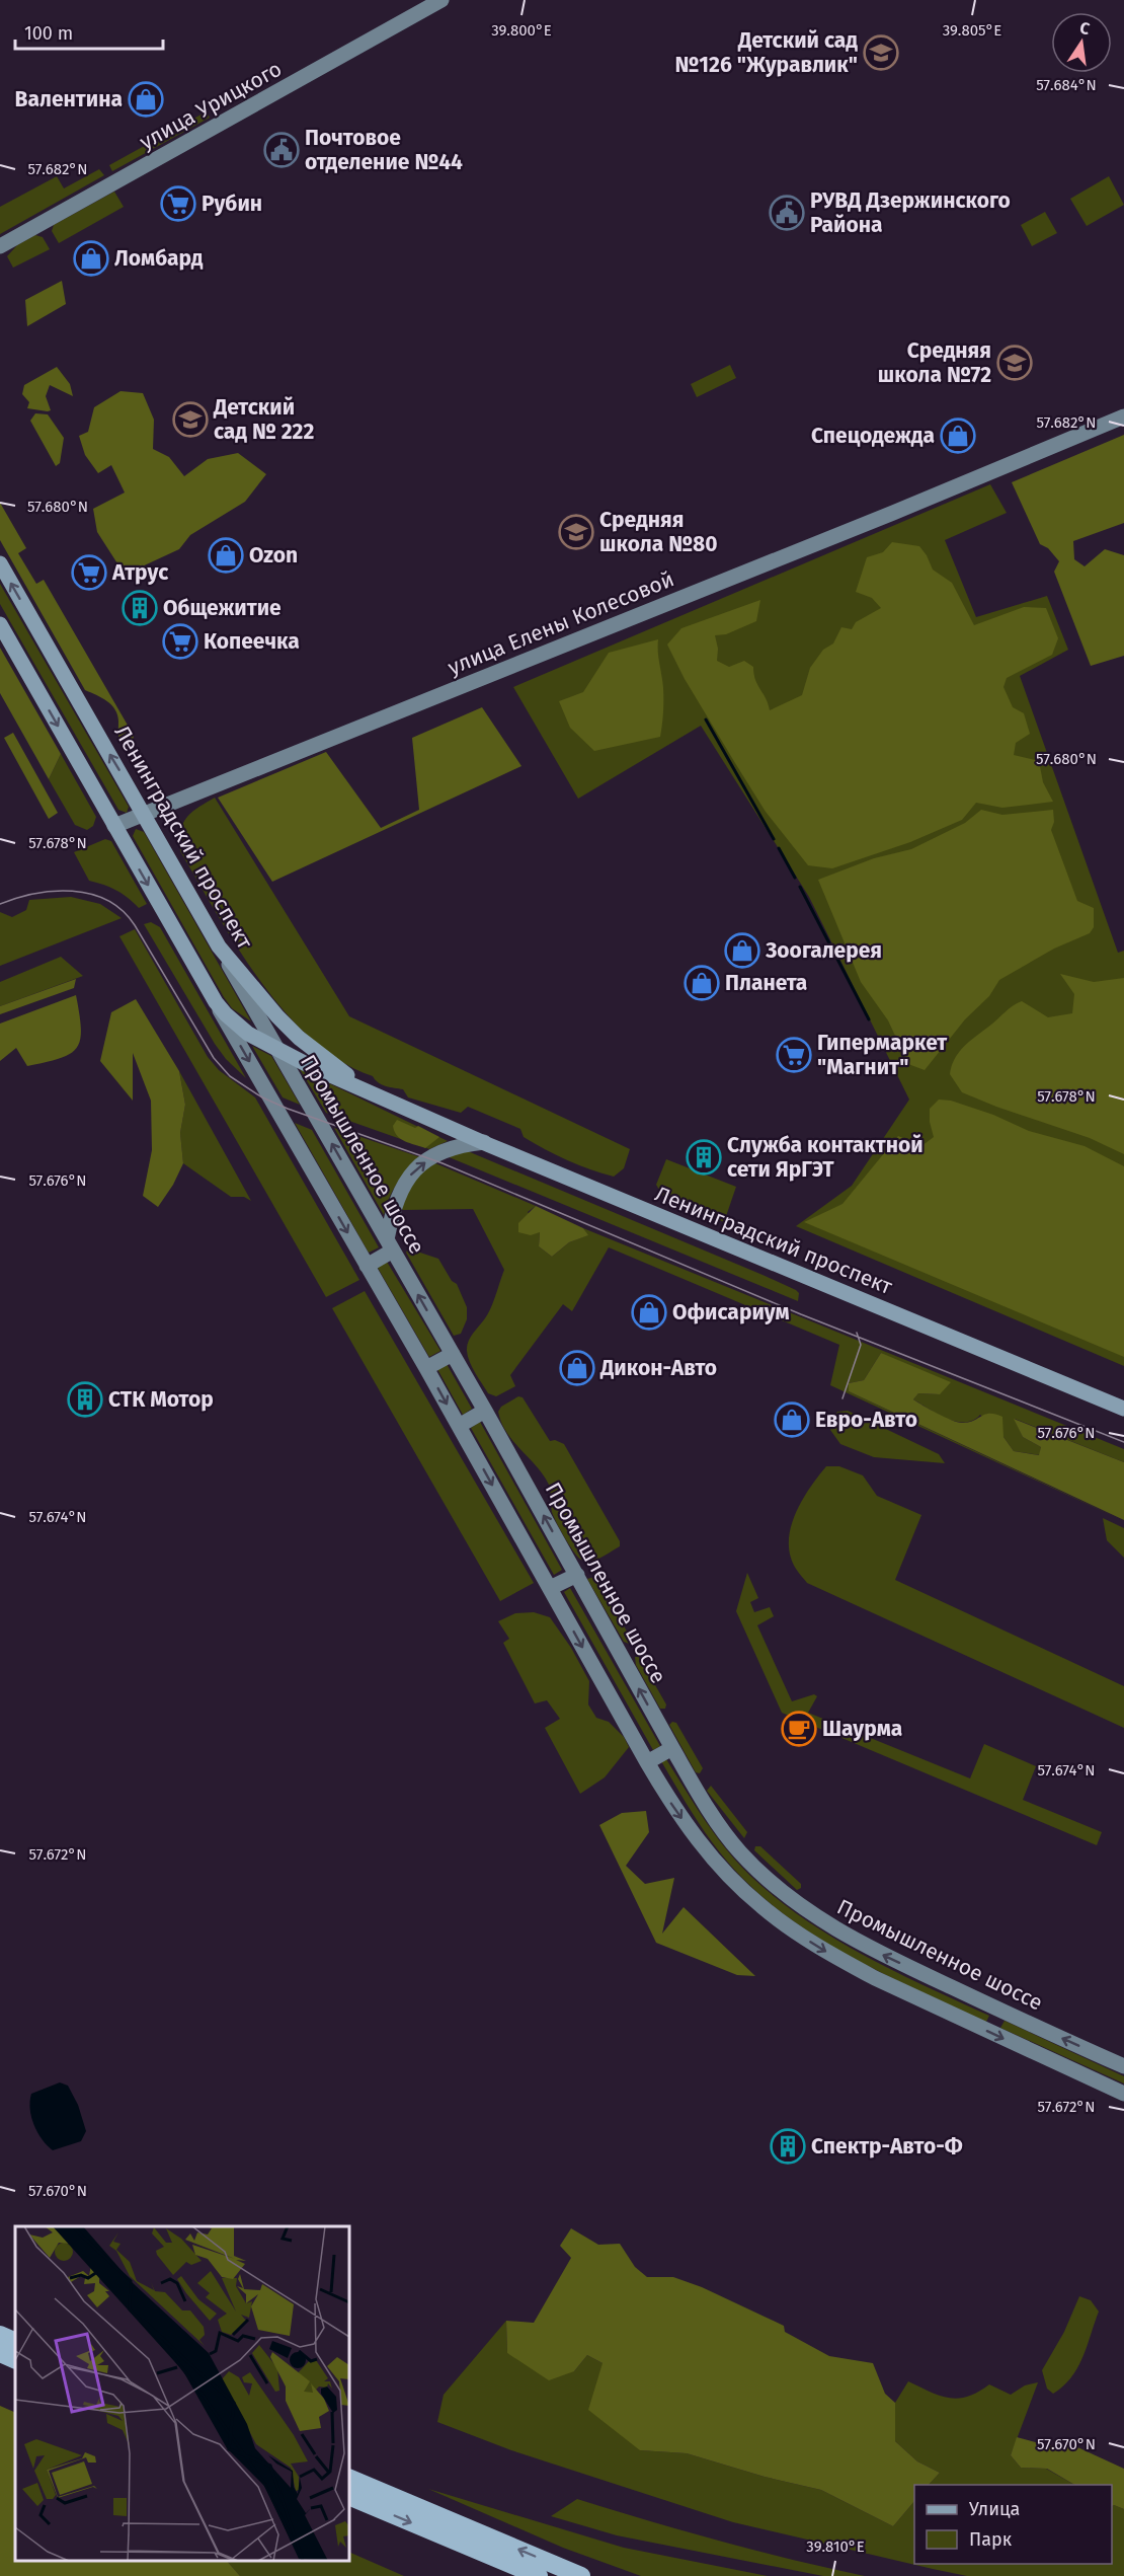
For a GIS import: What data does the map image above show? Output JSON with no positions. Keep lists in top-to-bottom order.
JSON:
{
  "streets": {
    "main road": [
      "улица Урицкого",
      "улица Елены Колесовой",
      "Ленинградский проспект",
      "Промышленное шоссе"
    ]
  },
  "crossings": [
    ["улица Елены Колесовой", "Ленинградский проспект"],
    ["Ленинградский проспект", "Промышленное шоссе"]
  ],
  "places": {
    "school or university": [
      "Детский сад №126 \"Журавлик\"",
      "Средняя школа №72",
      "Детский сад № 222",
      "Средняя школа №80"
    ],
    "shop": [
      "Валентина",
      "Ломбард",
      "Спецодежда",
      "Ozon",
      "Зоогалерея",
      "Планета",
      "Офисариум",
      "Дикон-Авто",
      "Евро-Авто"
    ],
    "public building": ["Почтовое отделение №44", "РУВД Дзержинского Района"],
    "supermarket": [
      "Рубин",
      "Атрус",
      "Копеечка",
      "Гипермаркет \"Магнит\""
    ],
    "building": [
      "Общежитие",
      "Служба контактной сети ЯрГЭТ",
      "СТК Мотор",
      "Спектр-Авто-Ф"
    ],
    "cafe": ["Шаурма"]
  },
  "legend": ["Улица", "Парк"],
  "scale_bar": "100 m",
  "north": "top",
  "coordinates": [
    "39.800°E",
    "39.805°E",
    "57.684°N",
    "57.682°N",
    "57.680°N",
    "57.678°N",
    "57.676°N",
    "57.674°N",
    "57.672°N",
    "57.670°N",
    "39.810°E"
  ]
}
